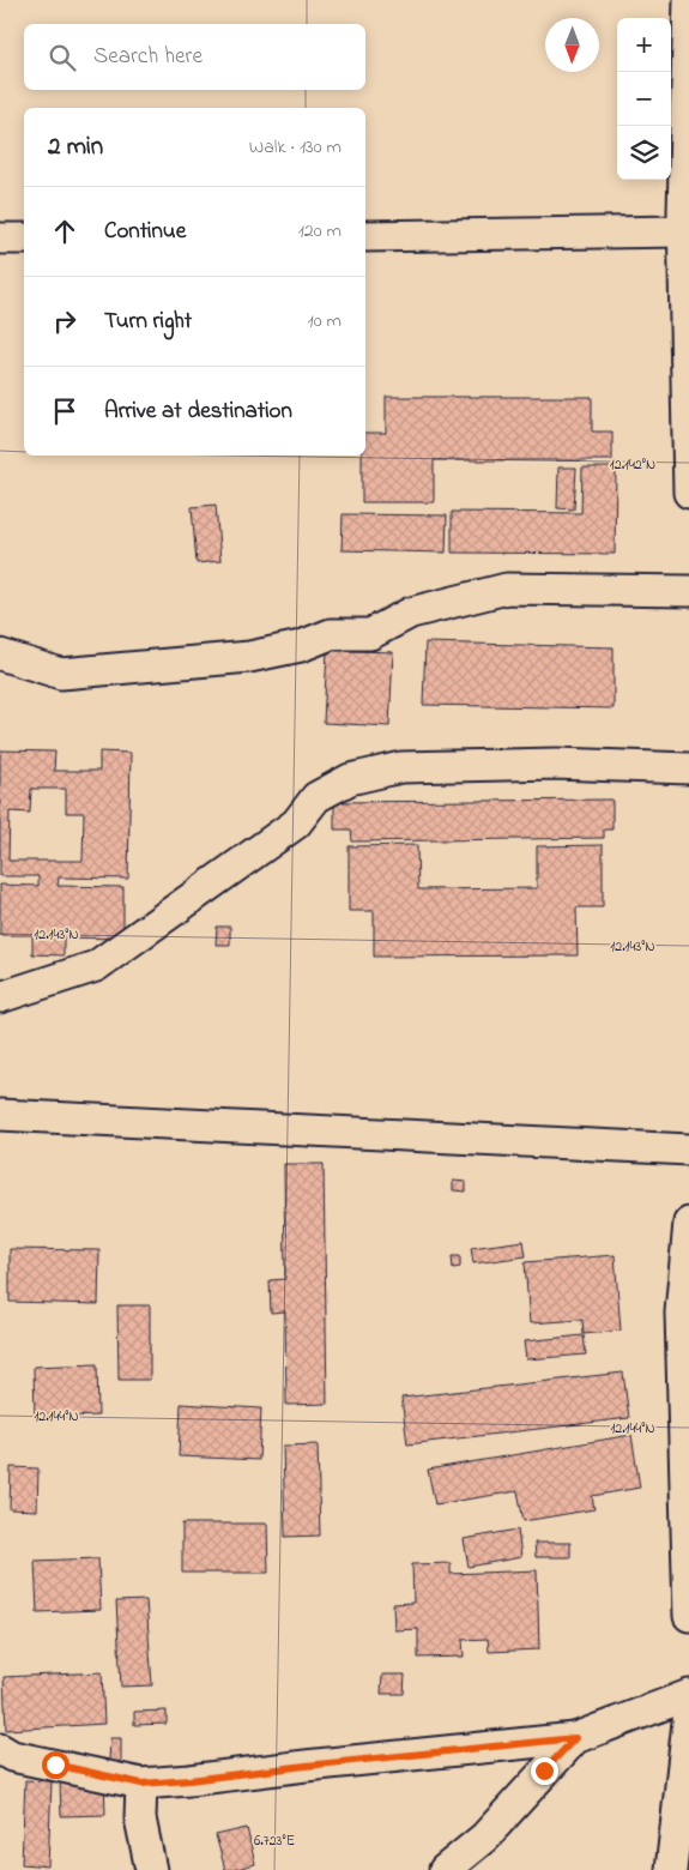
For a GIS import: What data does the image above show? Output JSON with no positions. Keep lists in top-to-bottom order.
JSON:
{
  "north": "bottom",
  "page": {
    "map_buttons": ["+", "−"],
    "search": "Search here",
    "heading": ["2 min", "Walk · 130 m"],
    "list": [
      ["Continue", "120 m"],
      ["Turn right", "10 m"],
      "Arrive at destination"
    ]
  },
  "coordinates": [
    "12.142°N",
    "12.143°N",
    "12.144°N",
    "6.723°E"
  ]
}
